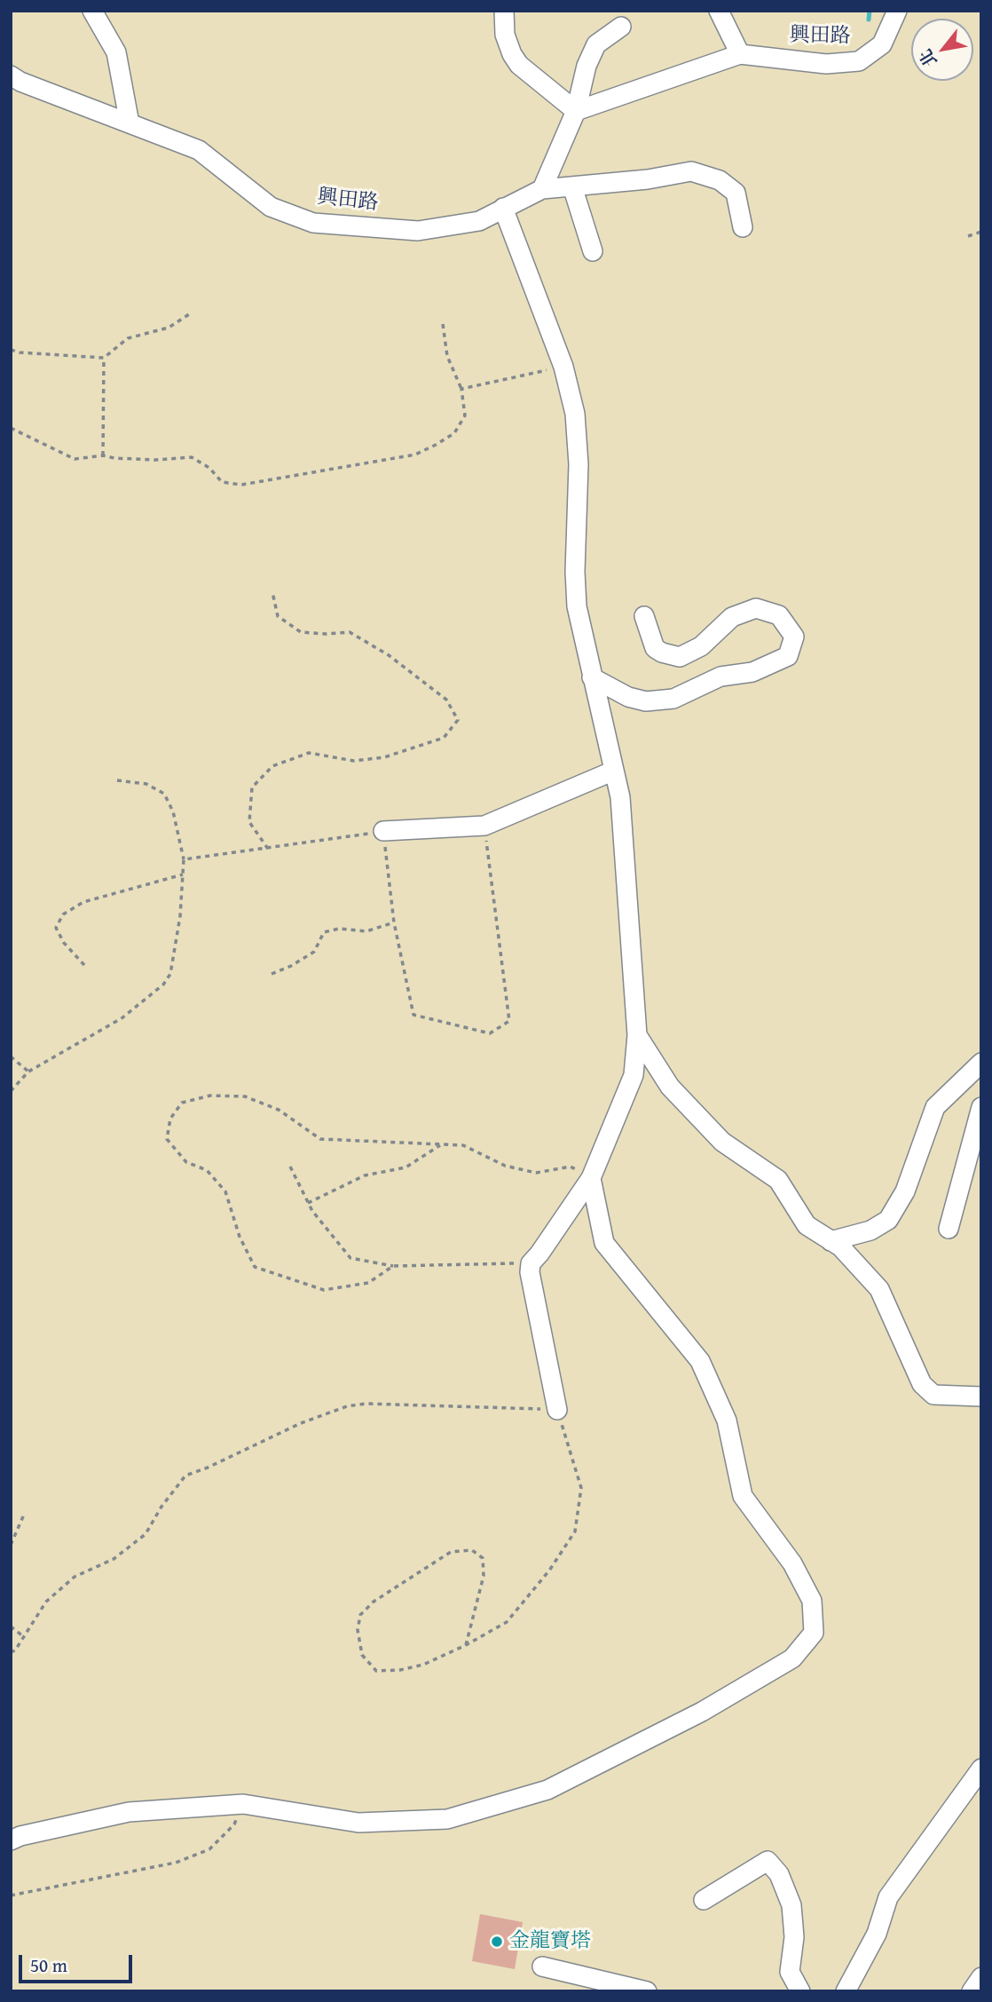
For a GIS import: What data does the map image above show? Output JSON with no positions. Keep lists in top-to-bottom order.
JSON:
{
  "streets": {
    "street": ["興田路"]
  },
  "places": ["金龍寶塔"],
  "scale_bar": "50 m",
  "north": "bottom left"
}
